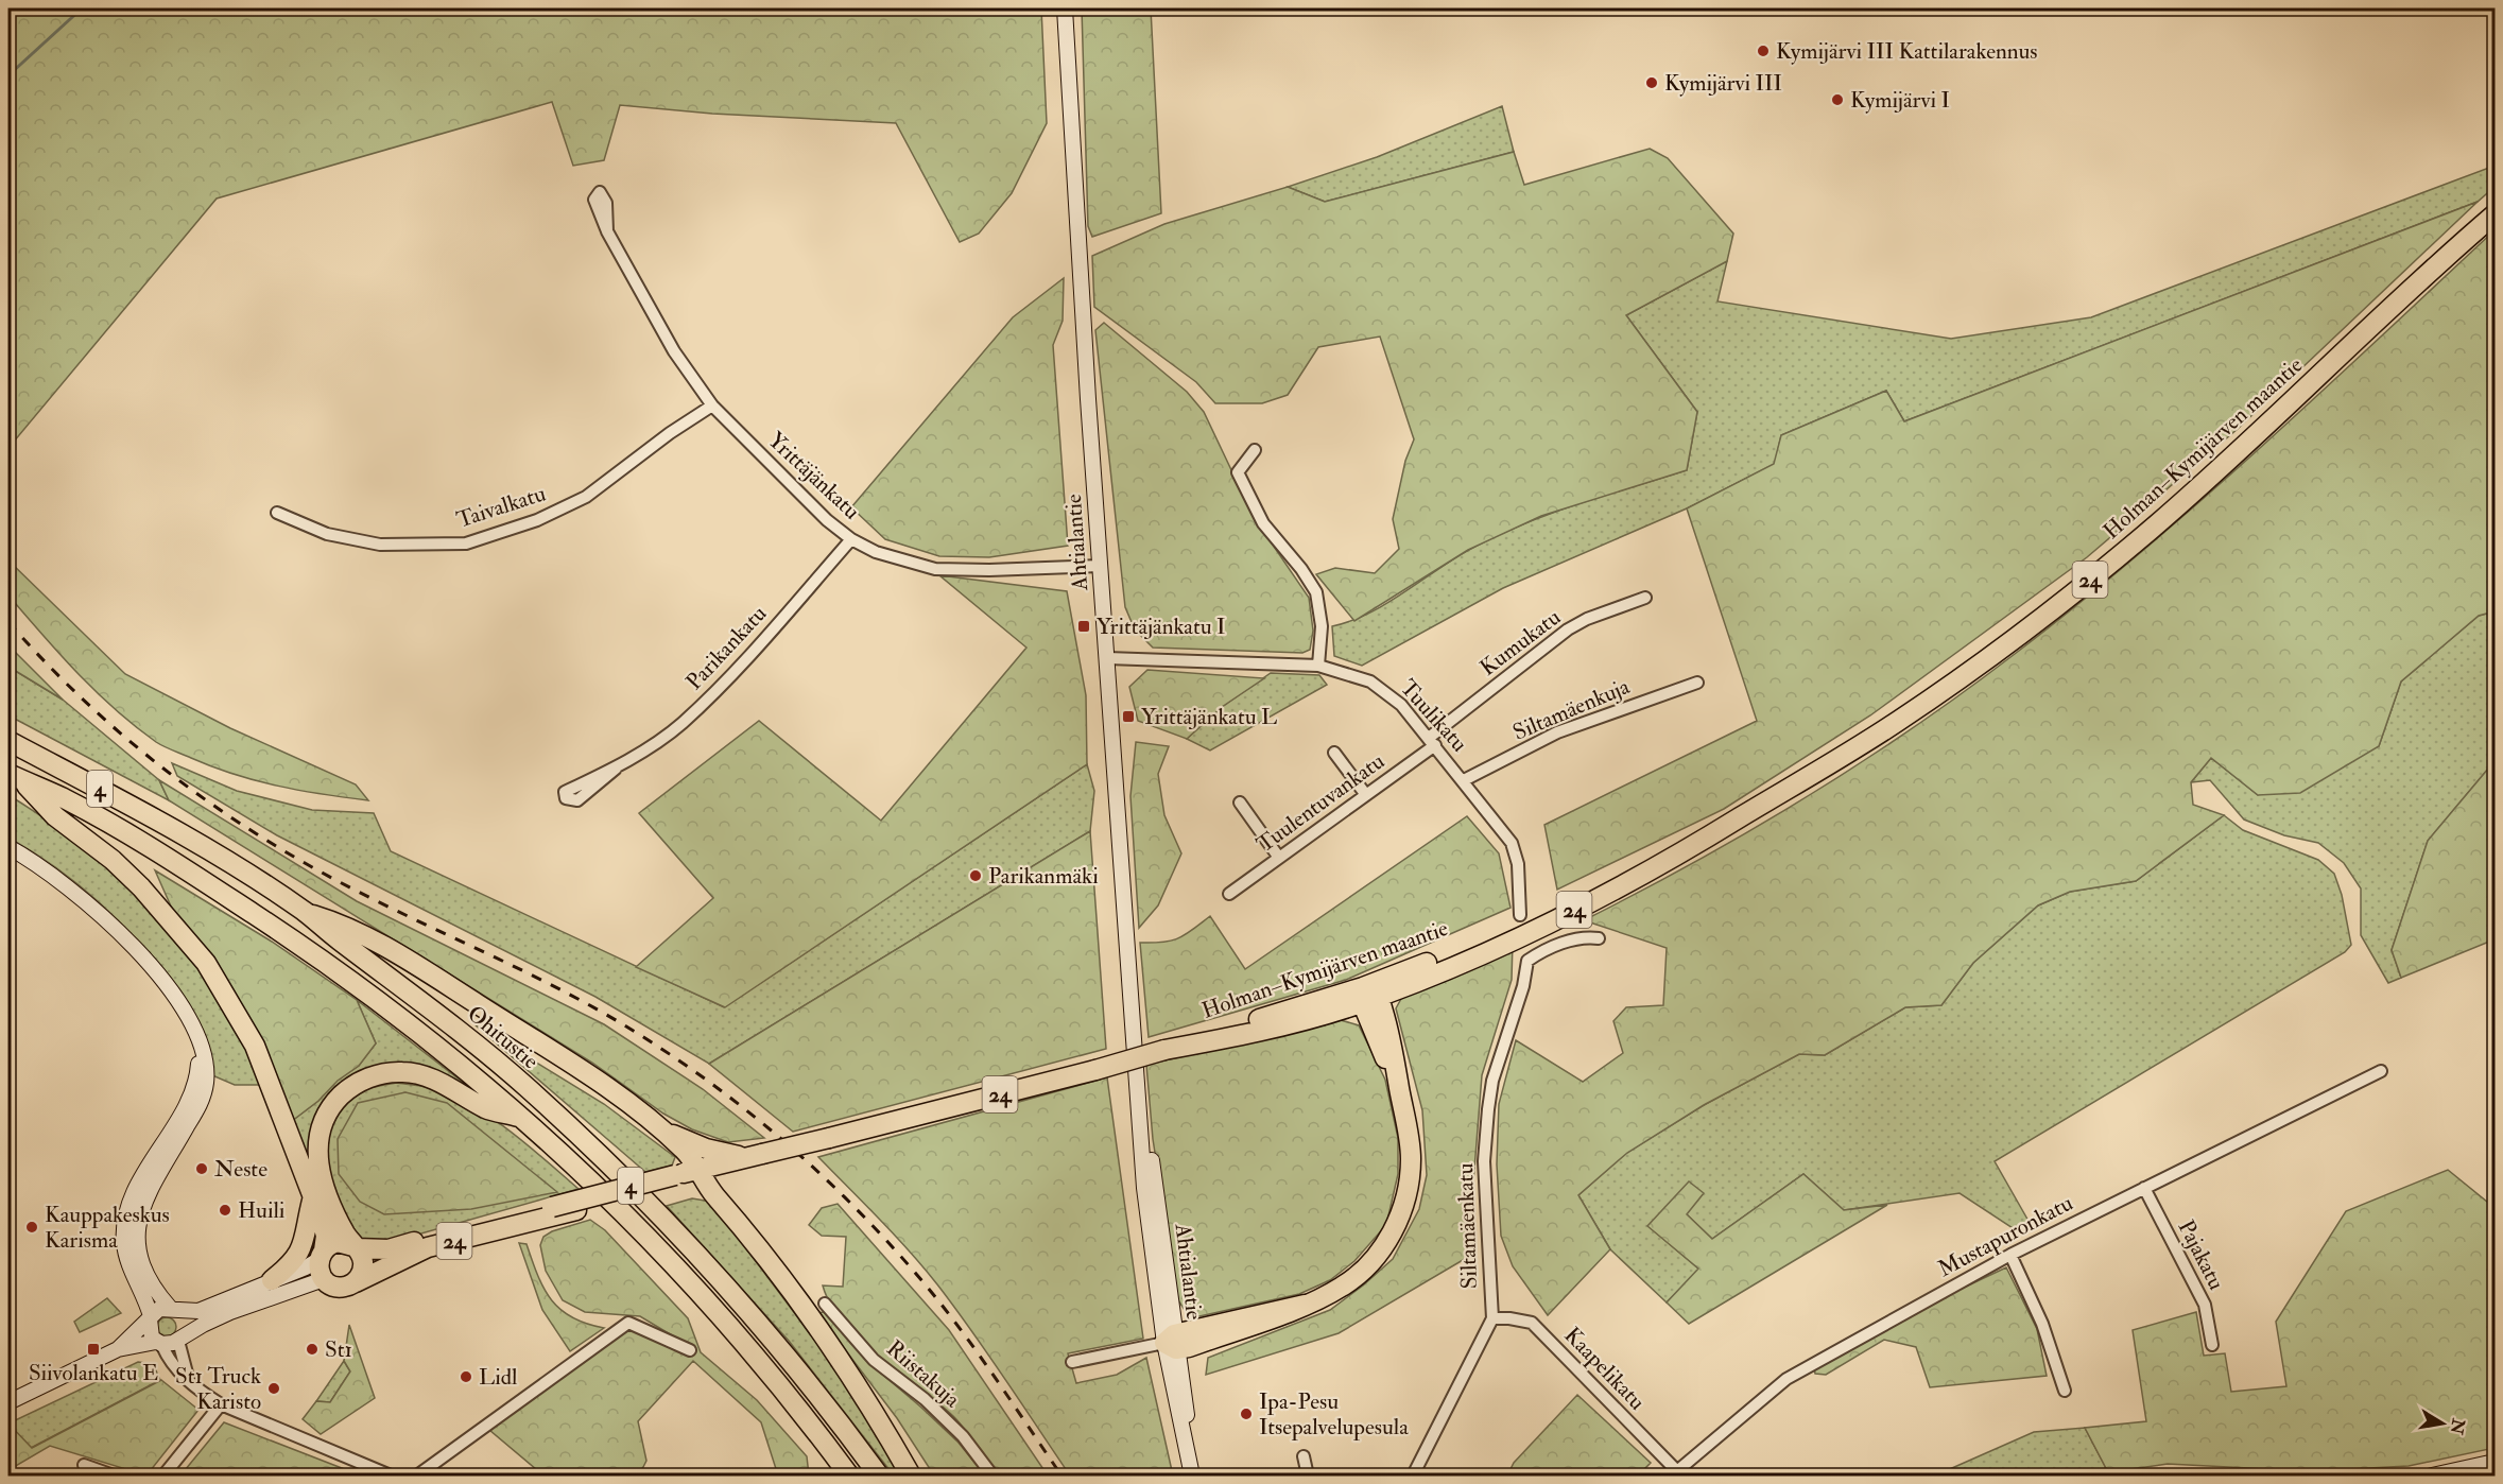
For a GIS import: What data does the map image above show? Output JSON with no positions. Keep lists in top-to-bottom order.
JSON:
{
  "streets": {
    "highway": [
      "Holman–Kymijärven maantie",
      "24",
      "4",
      "Ohitustie"
    ],
    "main road": ["Ahtialantie"],
    "street": [
      "Yrittäjänkatu",
      "Taivalkatu",
      "Kumukatu",
      "Parikankatu",
      "Siltamäenkuja",
      "Tuulikatu",
      "Tuulentuvankatu",
      "Siltamäenkatu",
      "Mustapuronkatu",
      "Pajakatu",
      "Kaapelikatu",
      "Riistakuja"
    ]
  },
  "crossings": [
    ["Holman–Kymijärven maantie", "24"],
    ["Yrittäjänkatu", "Taivalkatu"],
    ["Yrittäjänkatu", "Ahtialantie"],
    ["Yrittäjänkatu", "Parikankatu"],
    ["Ahtialantie", "Tuulikatu"],
    ["Kumukatu", "Tuulikatu"],
    ["Kumukatu", "Tuulentuvankatu"],
    ["Siltamäenkuja", "Tuulikatu"],
    ["Tuulikatu", "Tuulentuvankatu"],
    ["Siltamäenkatu", "Kaapelikatu"],
    ["Mustapuronkatu", "Pajakatu"],
    ["Mustapuronkatu", "Kaapelikatu"]
  ],
  "places": {
    "other": [
      "Kymijärvi III Kattilarakennus",
      "Kymijärvi III",
      "Kymijärvi I",
      "Parikanmäki",
      "Neste",
      "Huili",
      "Kauppakeskus Karisma",
      "St1",
      "Lidl",
      "St1 Truck Karisto",
      "Ipa-Pesu Itsepalvelupesula"
    ],
    "transit": ["Yrittäjänkatu I", "Yrittäjänkatu L", "Siivolankatu E"]
  },
  "north": "right"
}
